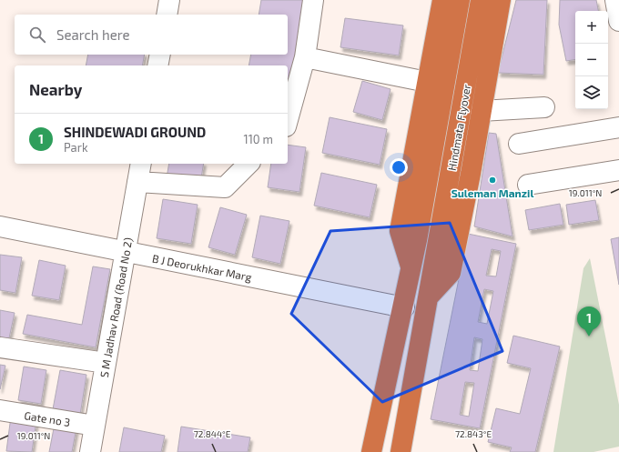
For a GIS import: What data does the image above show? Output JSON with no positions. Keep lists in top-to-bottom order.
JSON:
{
  "streets": {
    "highway": ["Hindmata Flyover"],
    "street": ["B J Deorukhkar Marg", "S M Jadhav Road (Road No 2)", "Gate no 3"]
  },
  "crossings": [
    ["Hindmata Flyover", "B J Deorukhkar Marg"],
    ["B J Deorukhkar Marg", "S M Jadhav Road (Road No 2)"],
    ["S M Jadhav Road (Road No 2)", "Gate no 3"]
  ],
  "places": ["Suleman Manzil"],
  "page": {
    "map_buttons": ["+", "−"],
    "search": "Search here",
    "heading": "Nearby",
    "list": [
      {
        "mark": "1",
        "name": "SHINDEWADI GROUND",
        "note": "Park",
        "value": "110 m"
      }
    ],
    "pins": "1"
  },
  "coordinates": ["19.011°N", "72.844°E", "72.843°E"]
}
